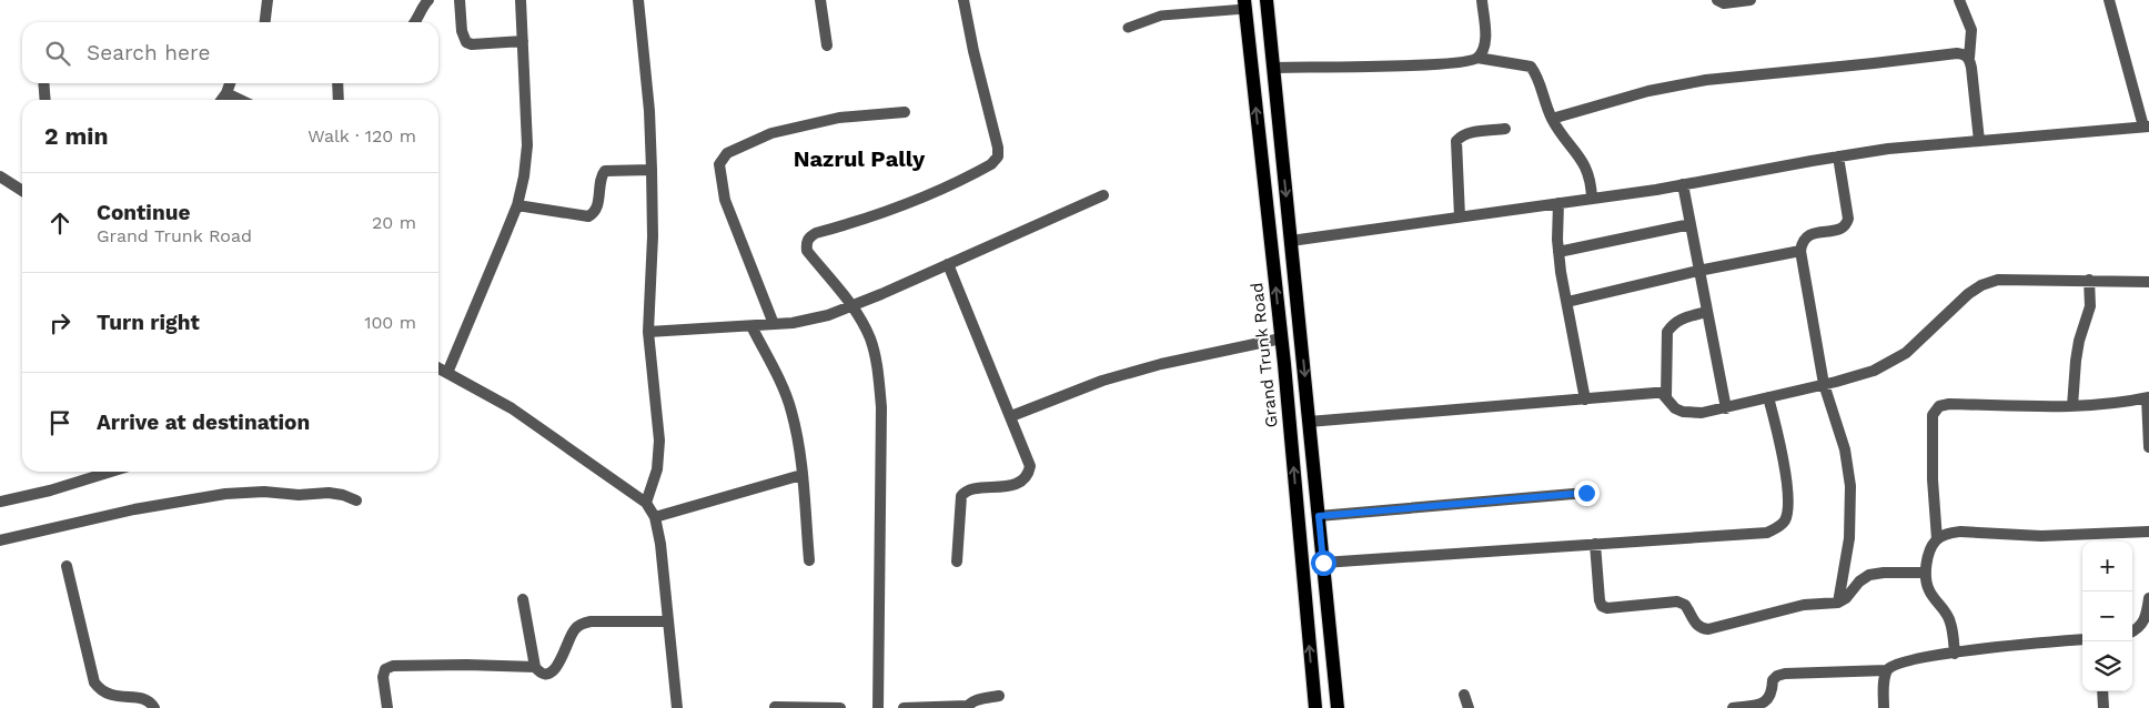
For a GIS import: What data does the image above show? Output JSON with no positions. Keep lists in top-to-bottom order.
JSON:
{
  "streets": {
    "main road": ["Grand Trunk Road"]
  },
  "districts": ["Nazrul Pally"],
  "page": {
    "search": "Search here",
    "heading": ["2 min", "Walk · 120 m"],
    "list": [
      ["Continue", "Grand Trunk Road", "20 m"],
      ["Turn right", "100 m"],
      "Arrive at destination"
    ],
    "map_buttons": ["+", "−"]
  }
}
